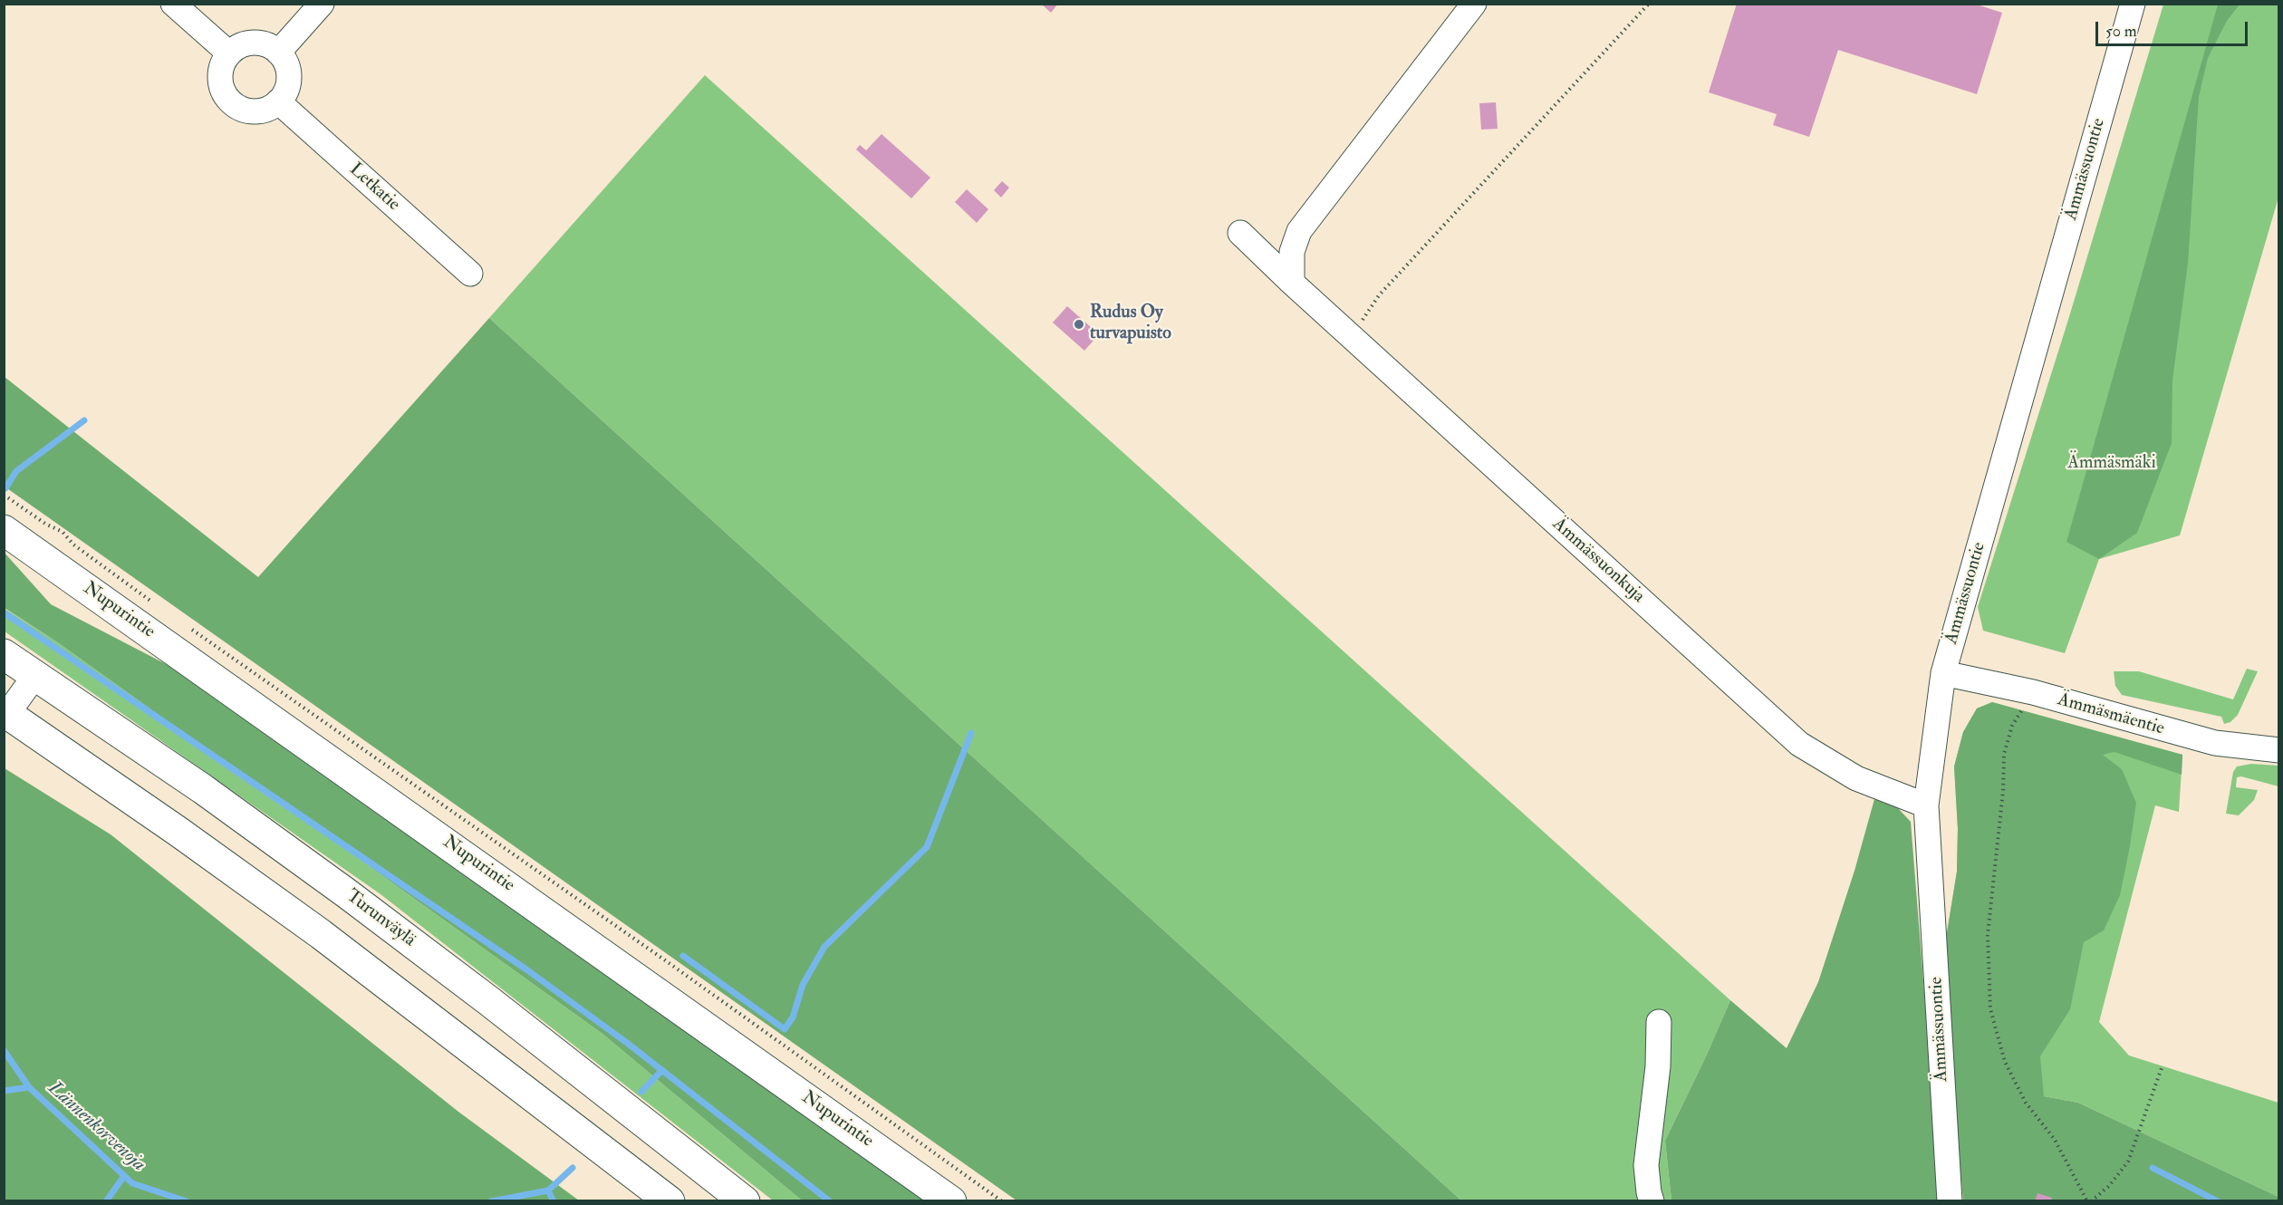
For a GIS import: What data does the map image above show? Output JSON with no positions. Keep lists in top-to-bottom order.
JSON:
{
  "streets": {
    "main road": ["Nupurintie", "Turunväylä"],
    "street": [
      "Ämmässuontie",
      "Letkatie",
      "Ämmässuonkuja",
      "Ämmäsmäentie"
    ]
  },
  "crossings": [
    ["Ämmässuontie", "Ämmässuonkuja"],
    ["Ämmässuontie", "Ämmäsmäentie"]
  ],
  "water": ["Lännenkorvenoja"],
  "parks": ["Ämmäsmäki"],
  "places": ["Rudus Oy turvapuisto"],
  "scale_bar": "50 m"
}
